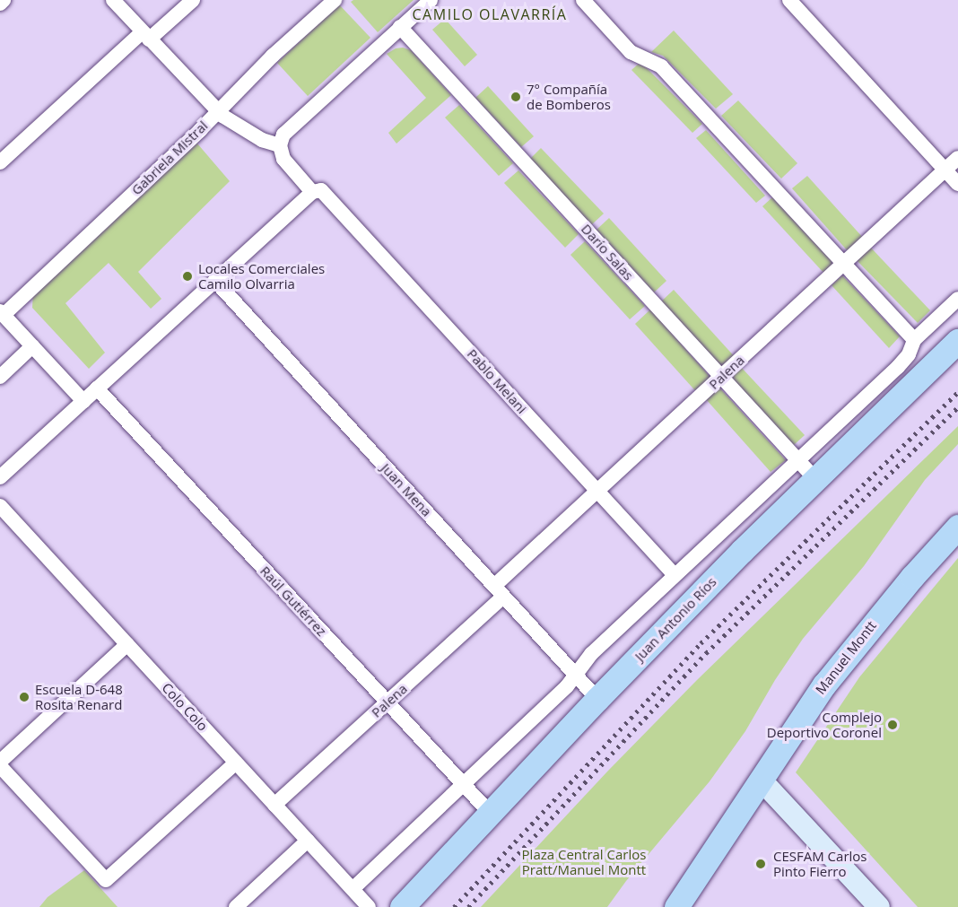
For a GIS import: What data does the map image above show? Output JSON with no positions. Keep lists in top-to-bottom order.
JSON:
{
  "streets": {
    "main road": ["Juan Antonio Ríos", "Manuel Montt"],
    "street": [
      "Gabriela Mistral",
      "Darío Salas",
      "Palena",
      "Pablo Melani",
      "Juan Mena",
      "Raúl Gutiérrez",
      "Colo Colo"
    ]
  },
  "crossings": [
    ["Darío Salas", "Palena"],
    ["Darío Salas", "Juan Antonio Ríos"],
    ["Palena", "Pablo Melani"],
    ["Palena", "Juan Mena"],
    ["Palena", "Raúl Gutiérrez"],
    ["Palena", "Colo Colo"],
    ["Juan Mena", "Juan Antonio Ríos"],
    ["Raúl Gutiérrez", "Juan Antonio Ríos"]
  ],
  "districts": ["CAMILO OLAVARRÍA"],
  "parks": ["Plaza Central Carlos Pratt/Manuel Montt"],
  "places": [
    "7° Compañía de Bomberos",
    "Locales Comerciales Camilo Olvarria",
    "Escuela D-648 Rosita Renard",
    "Complejo Deportivo Coronel",
    "CESFAM Carlos Pinto Fierro"
  ]
}
